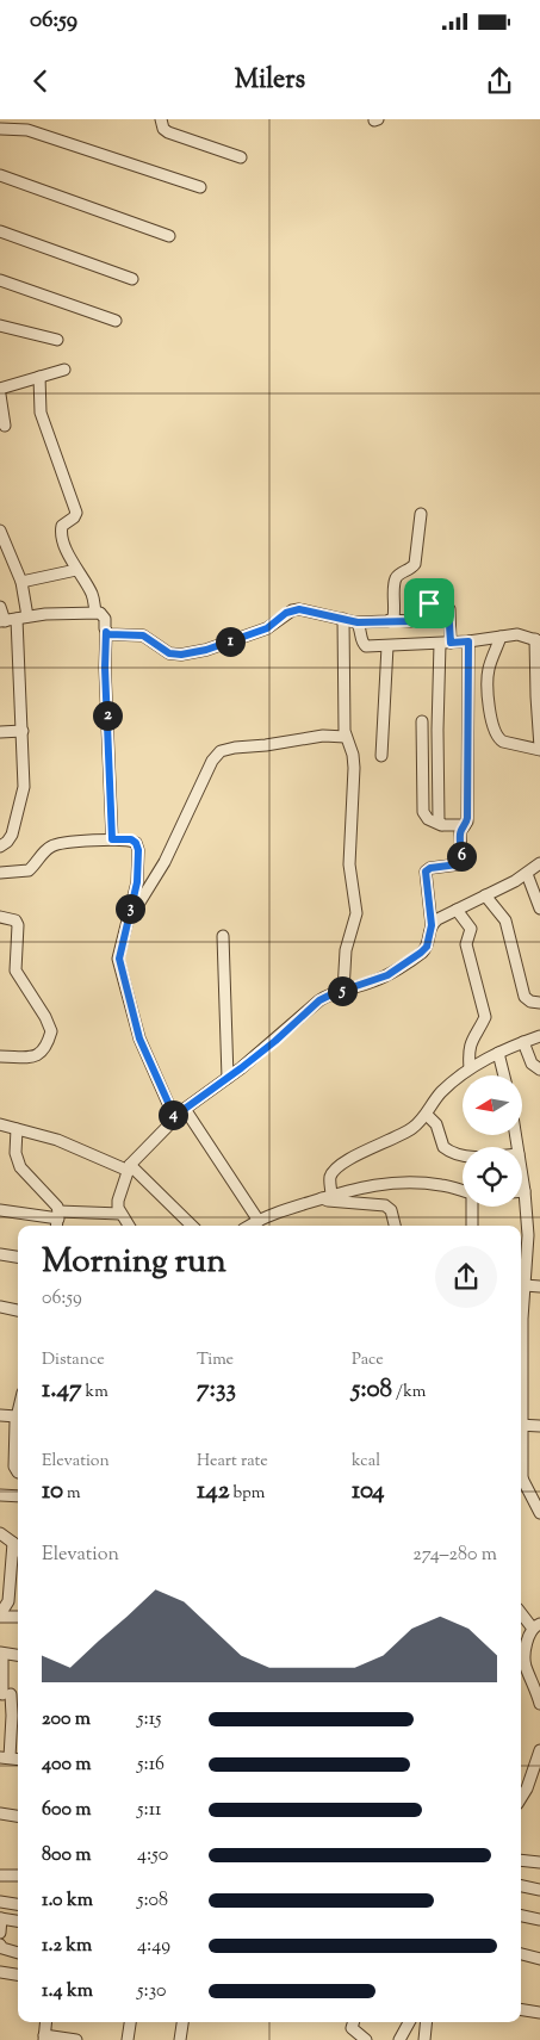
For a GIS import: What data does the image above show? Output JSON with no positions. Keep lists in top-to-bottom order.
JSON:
{
  "north": "left",
  "page": {
    "status": "06:59",
    "header": "Milers",
    "pins": [
      "1",
      "2",
      "6",
      "3",
      "5",
      "4"
    ],
    "heading": ["Morning run", "06:59"],
    "stats": [
      ["Distance", "1.47 km"],
      ["Time", "7:33"],
      ["Pace", "5:08 /km"],
      ["Elevation", "10 m"],
      ["Heart rate", "142 bpm"],
      ["kcal", "104"]
    ],
    "chart": ["Elevation", "274–280 m"],
    "list": [
      {
        "name": "200 m",
        "note": "5:15"
      },
      {
        "name": "400 m",
        "note": "5:16"
      },
      {
        "name": "600 m",
        "note": "5:11"
      },
      {
        "name": "800 m",
        "note": "4:50"
      },
      {
        "name": "1.0 km",
        "note": "5:08"
      },
      {
        "name": "1.2 km",
        "note": "4:49"
      },
      {
        "name": "1.4 km",
        "note": "5:30"
      }
    ]
  }
}
